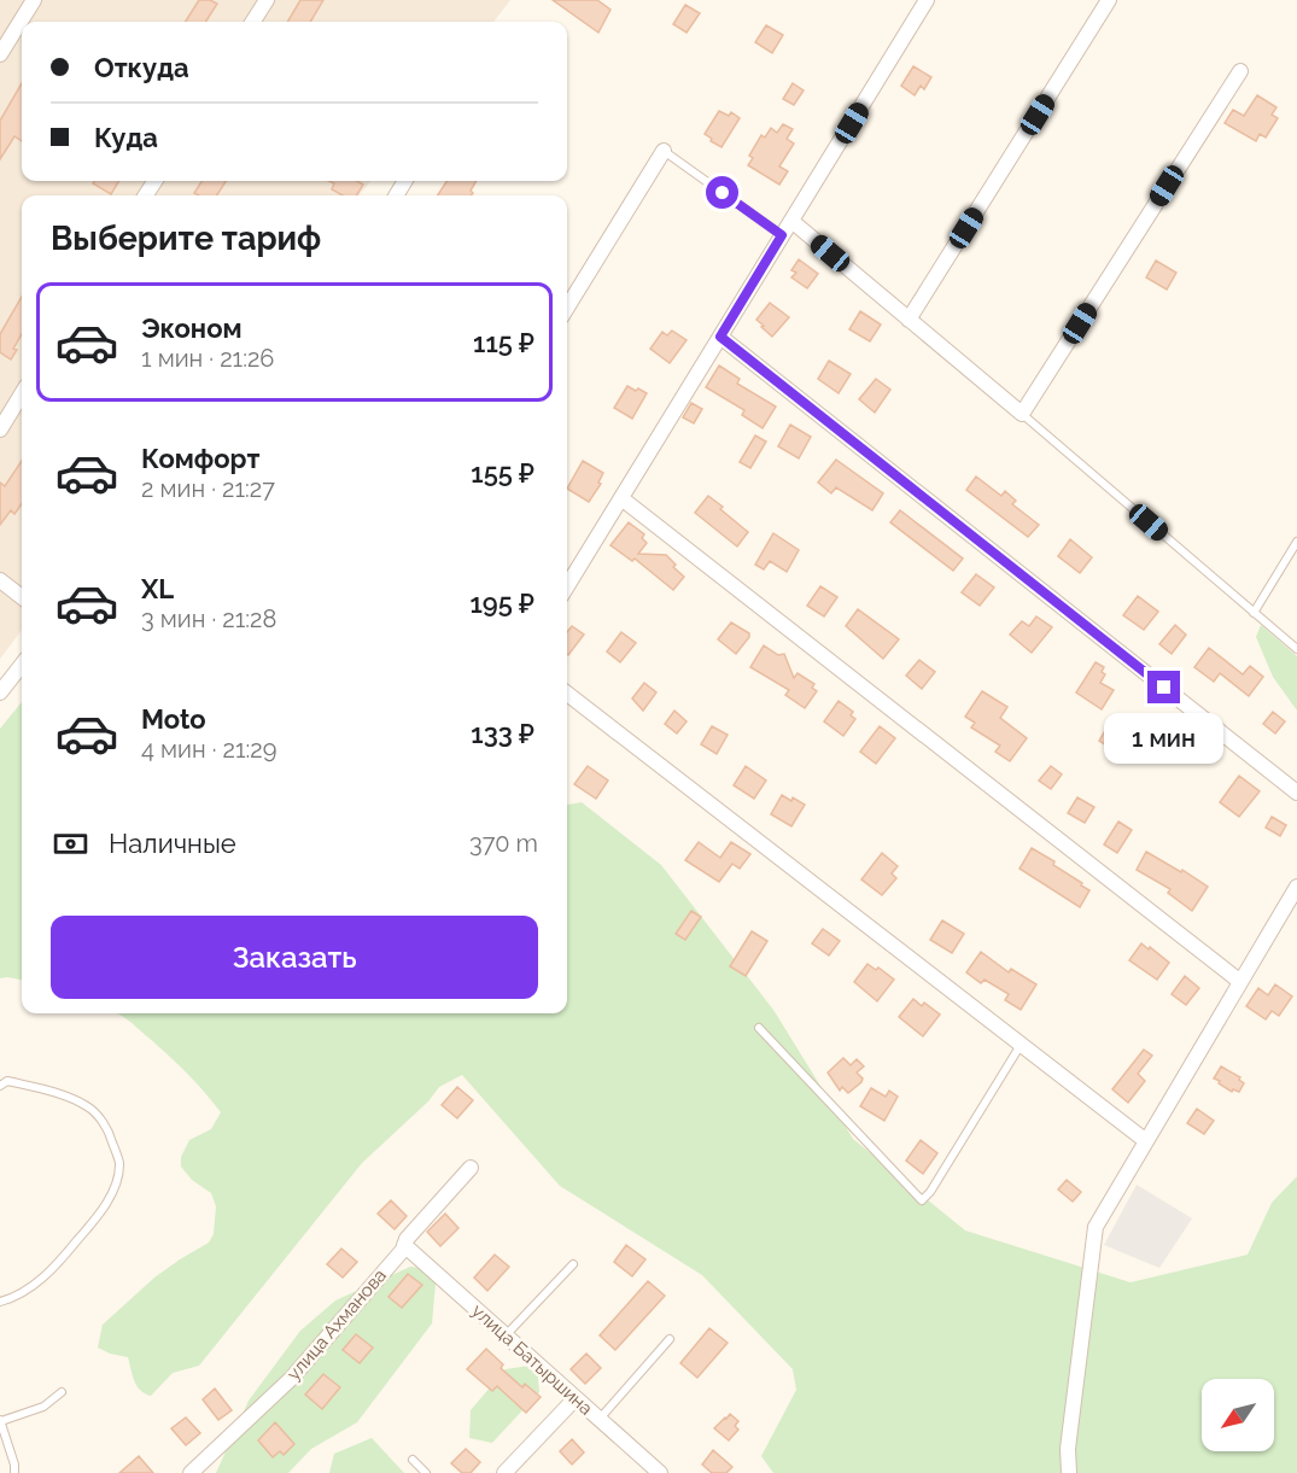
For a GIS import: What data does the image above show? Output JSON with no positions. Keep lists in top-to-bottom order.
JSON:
{
  "streets": {
    "street": ["улица Ахманова", "улица Батыршина"]
  },
  "crossings": [
    ["улица Ахманова", "улица Батыршина"]
  ],
  "north": "bottom left",
  "page": {
    "banner": ["Откуда", "Куда"],
    "heading": "Выберите тариф",
    "list": [
      {
        "name": "Эконом",
        "note": "1 мин · 21:26",
        "value": "115 ₽"
      },
      {
        "name": "Комфорт",
        "note": "2 мин · 21:27",
        "value": "155 ₽"
      },
      {
        "name": "XL",
        "note": "3 мин · 21:28",
        "value": "195 ₽"
      },
      {
        "name": "Moto",
        "note": "4 мин · 21:29",
        "value": "133 ₽"
      }
    ],
    "bubble": "1 мин",
    "pay": ["Наличные", "370 m"],
    "buttons": "Заказать"
  }
}
